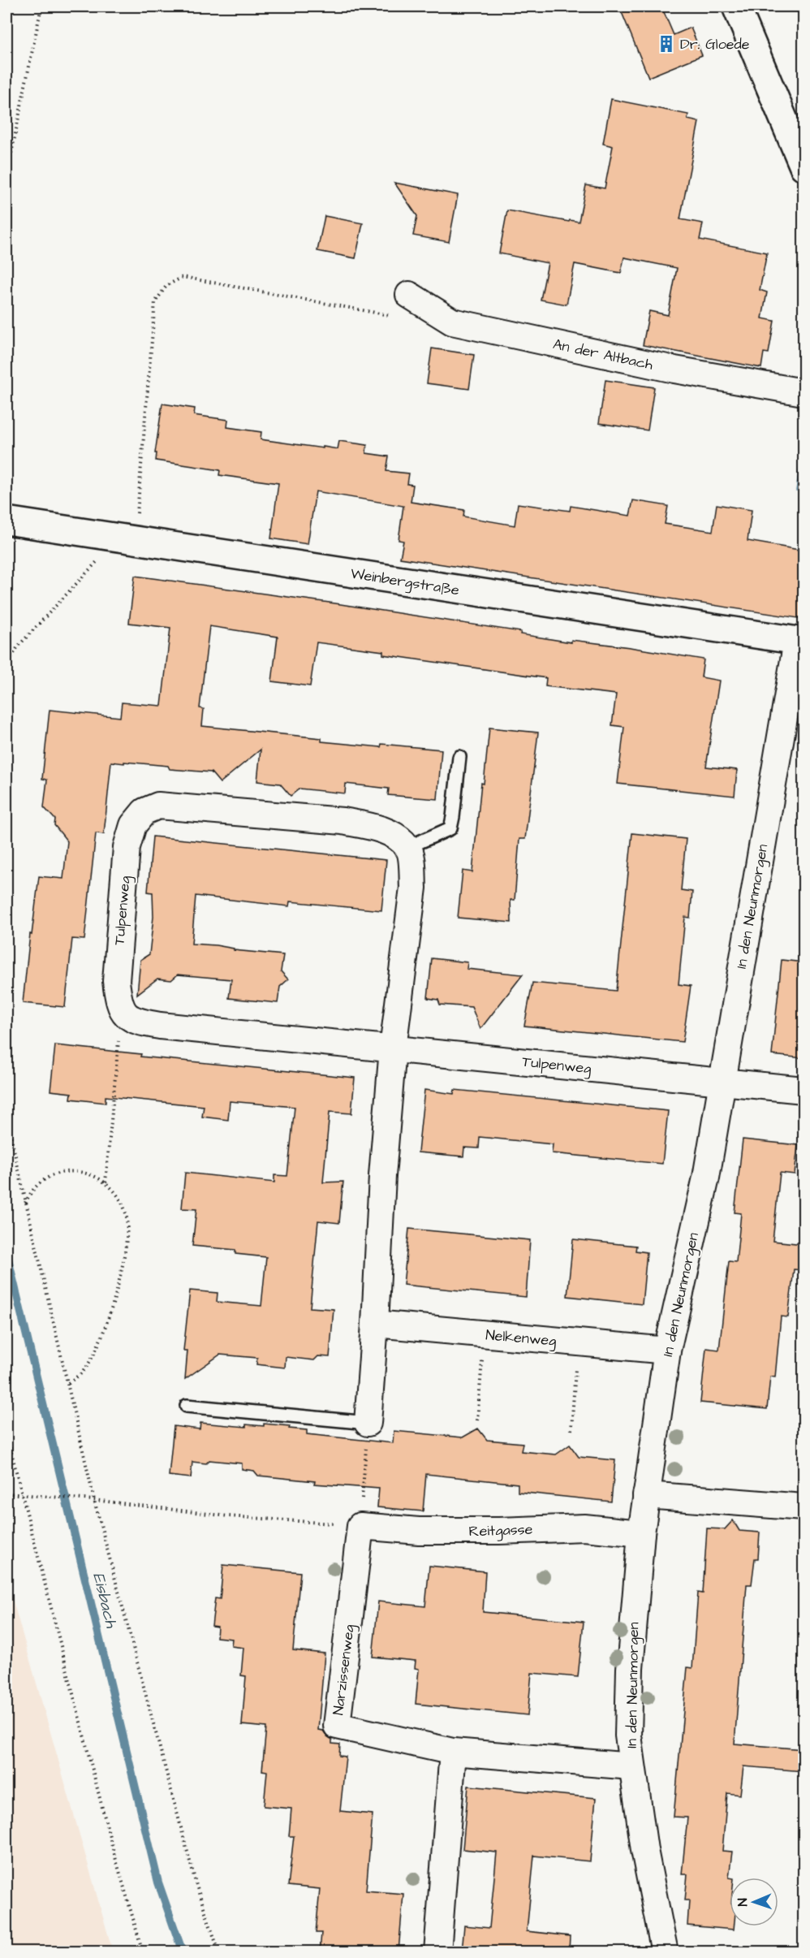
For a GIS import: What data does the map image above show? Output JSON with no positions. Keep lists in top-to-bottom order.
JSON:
{
  "streets": {
    "street": [
      "An der Altbach",
      "Weinbergstraße",
      "In den Neunmorgen",
      "Tulpenweg",
      "Nelkenweg",
      "Reitgasse",
      "Narzissenweg"
    ]
  },
  "crossings": [
    ["Weinbergstraße", "In den Neunmorgen"],
    ["In den Neunmorgen", "Tulpenweg"],
    ["In den Neunmorgen", "Nelkenweg"],
    ["In den Neunmorgen", "Reitgasse"],
    ["In den Neunmorgen", "Narzissenweg"],
    ["Reitgasse", "Narzissenweg"]
  ],
  "water": ["Eisbach"],
  "places": {
    "building": ["Dr. Gloede"]
  },
  "north": "left"
}
